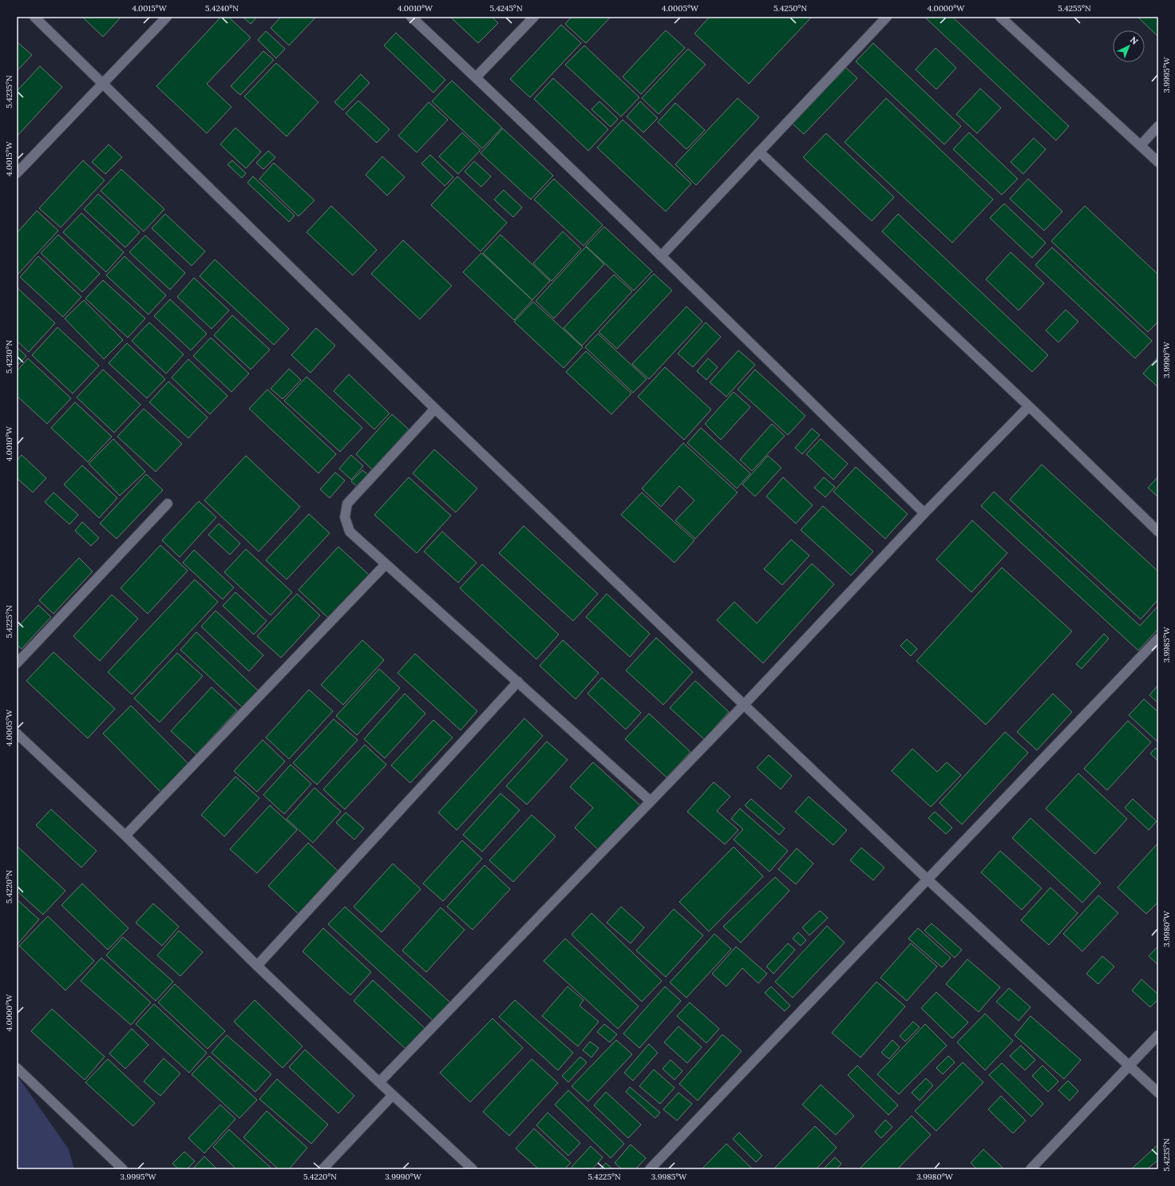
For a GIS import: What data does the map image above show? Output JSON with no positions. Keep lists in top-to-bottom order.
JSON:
{
  "north": "top right",
  "coordinates": [
    "4.0015°W",
    "5.4240°N",
    "4.0010°W",
    "5.4245°N",
    "4.0005°W",
    "5.4250°N",
    "4.0000°W",
    "5.4255°N",
    "3.9995°W",
    "5.4235°N",
    "5.4230°N",
    "3.9990°W",
    "5.4225°N",
    "3.9985°W",
    "5.4220°N",
    "3.9980°W"
  ]
}
